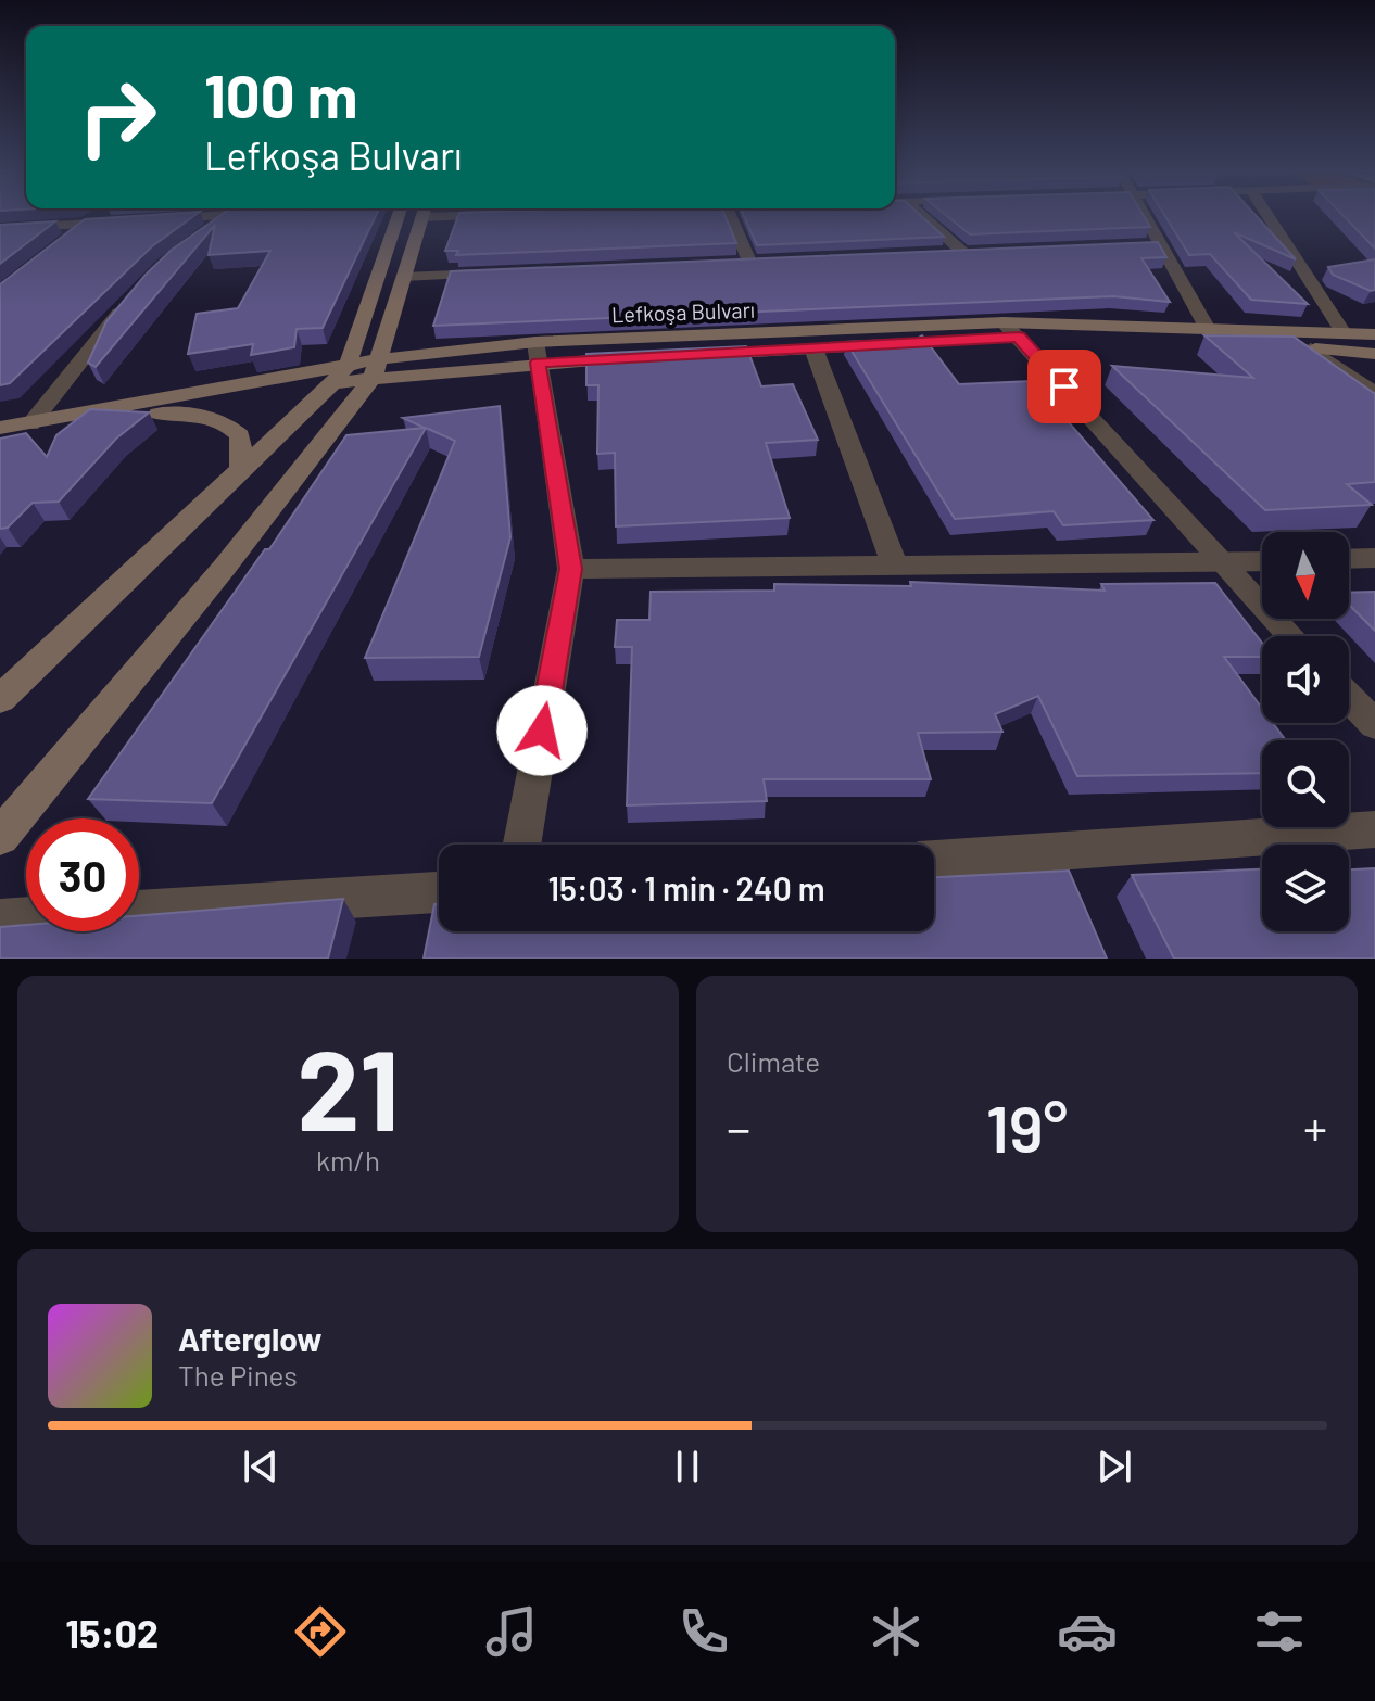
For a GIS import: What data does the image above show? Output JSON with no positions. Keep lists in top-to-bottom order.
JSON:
{
  "streets": {
    "main road": ["Lefkoşa Bulvarı"]
  },
  "north": "bottom",
  "page": {
    "turn": ["100 m", "Lefkoşa Bulvarı"],
    "limit": "30",
    "trip": "15:03 · 1 min · 240 m",
    "tile": [
      ["21", "km/h"],
      "Climate"
    ],
    "heat": ["−", "19°", "+"],
    "song": ["Afterglow", "The Pines"],
    "tabs": "15:02"
  }
}
